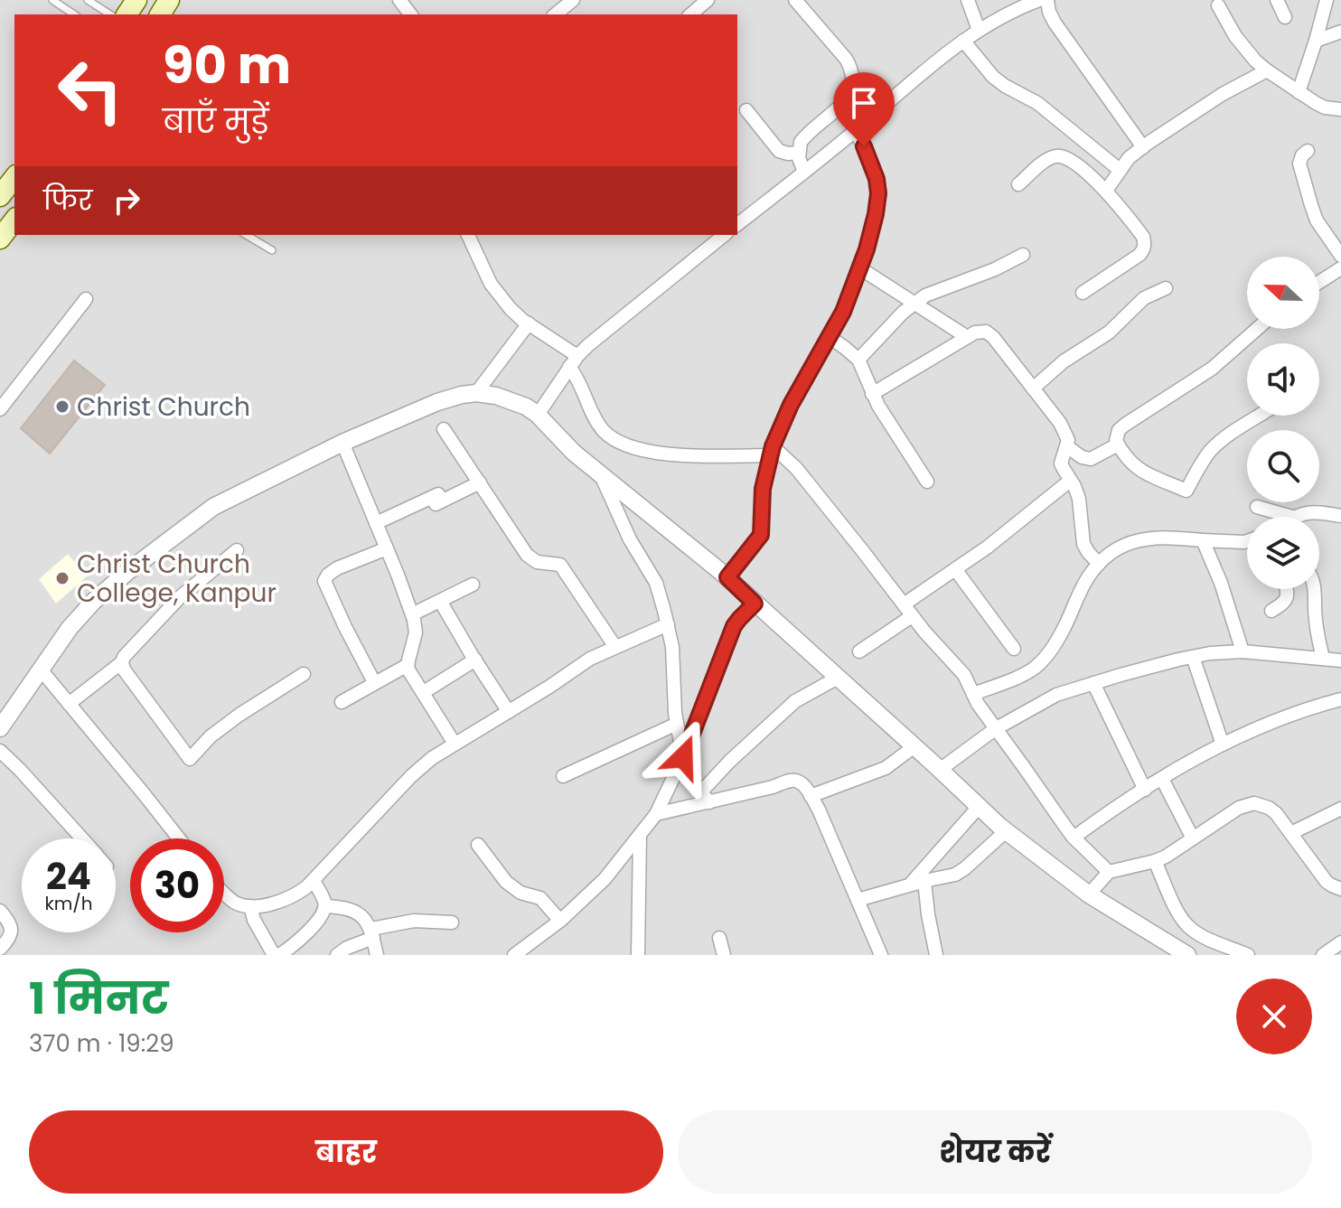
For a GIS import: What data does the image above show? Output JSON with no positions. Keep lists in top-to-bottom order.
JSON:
{
  "places": ["Christ Church", "Christ Church College, Kanpur"],
  "north": "left",
  "page": {
    "turn": ["90 m", "बाएँ मुड़ें"],
    "then": "फिर",
    "speed": "24 km/h",
    "limit": "30",
    "heading": ["1 मिनट", "370 m · 19:29"],
    "buttons": ["बाहर", "शेयर करें"]
  }
}
